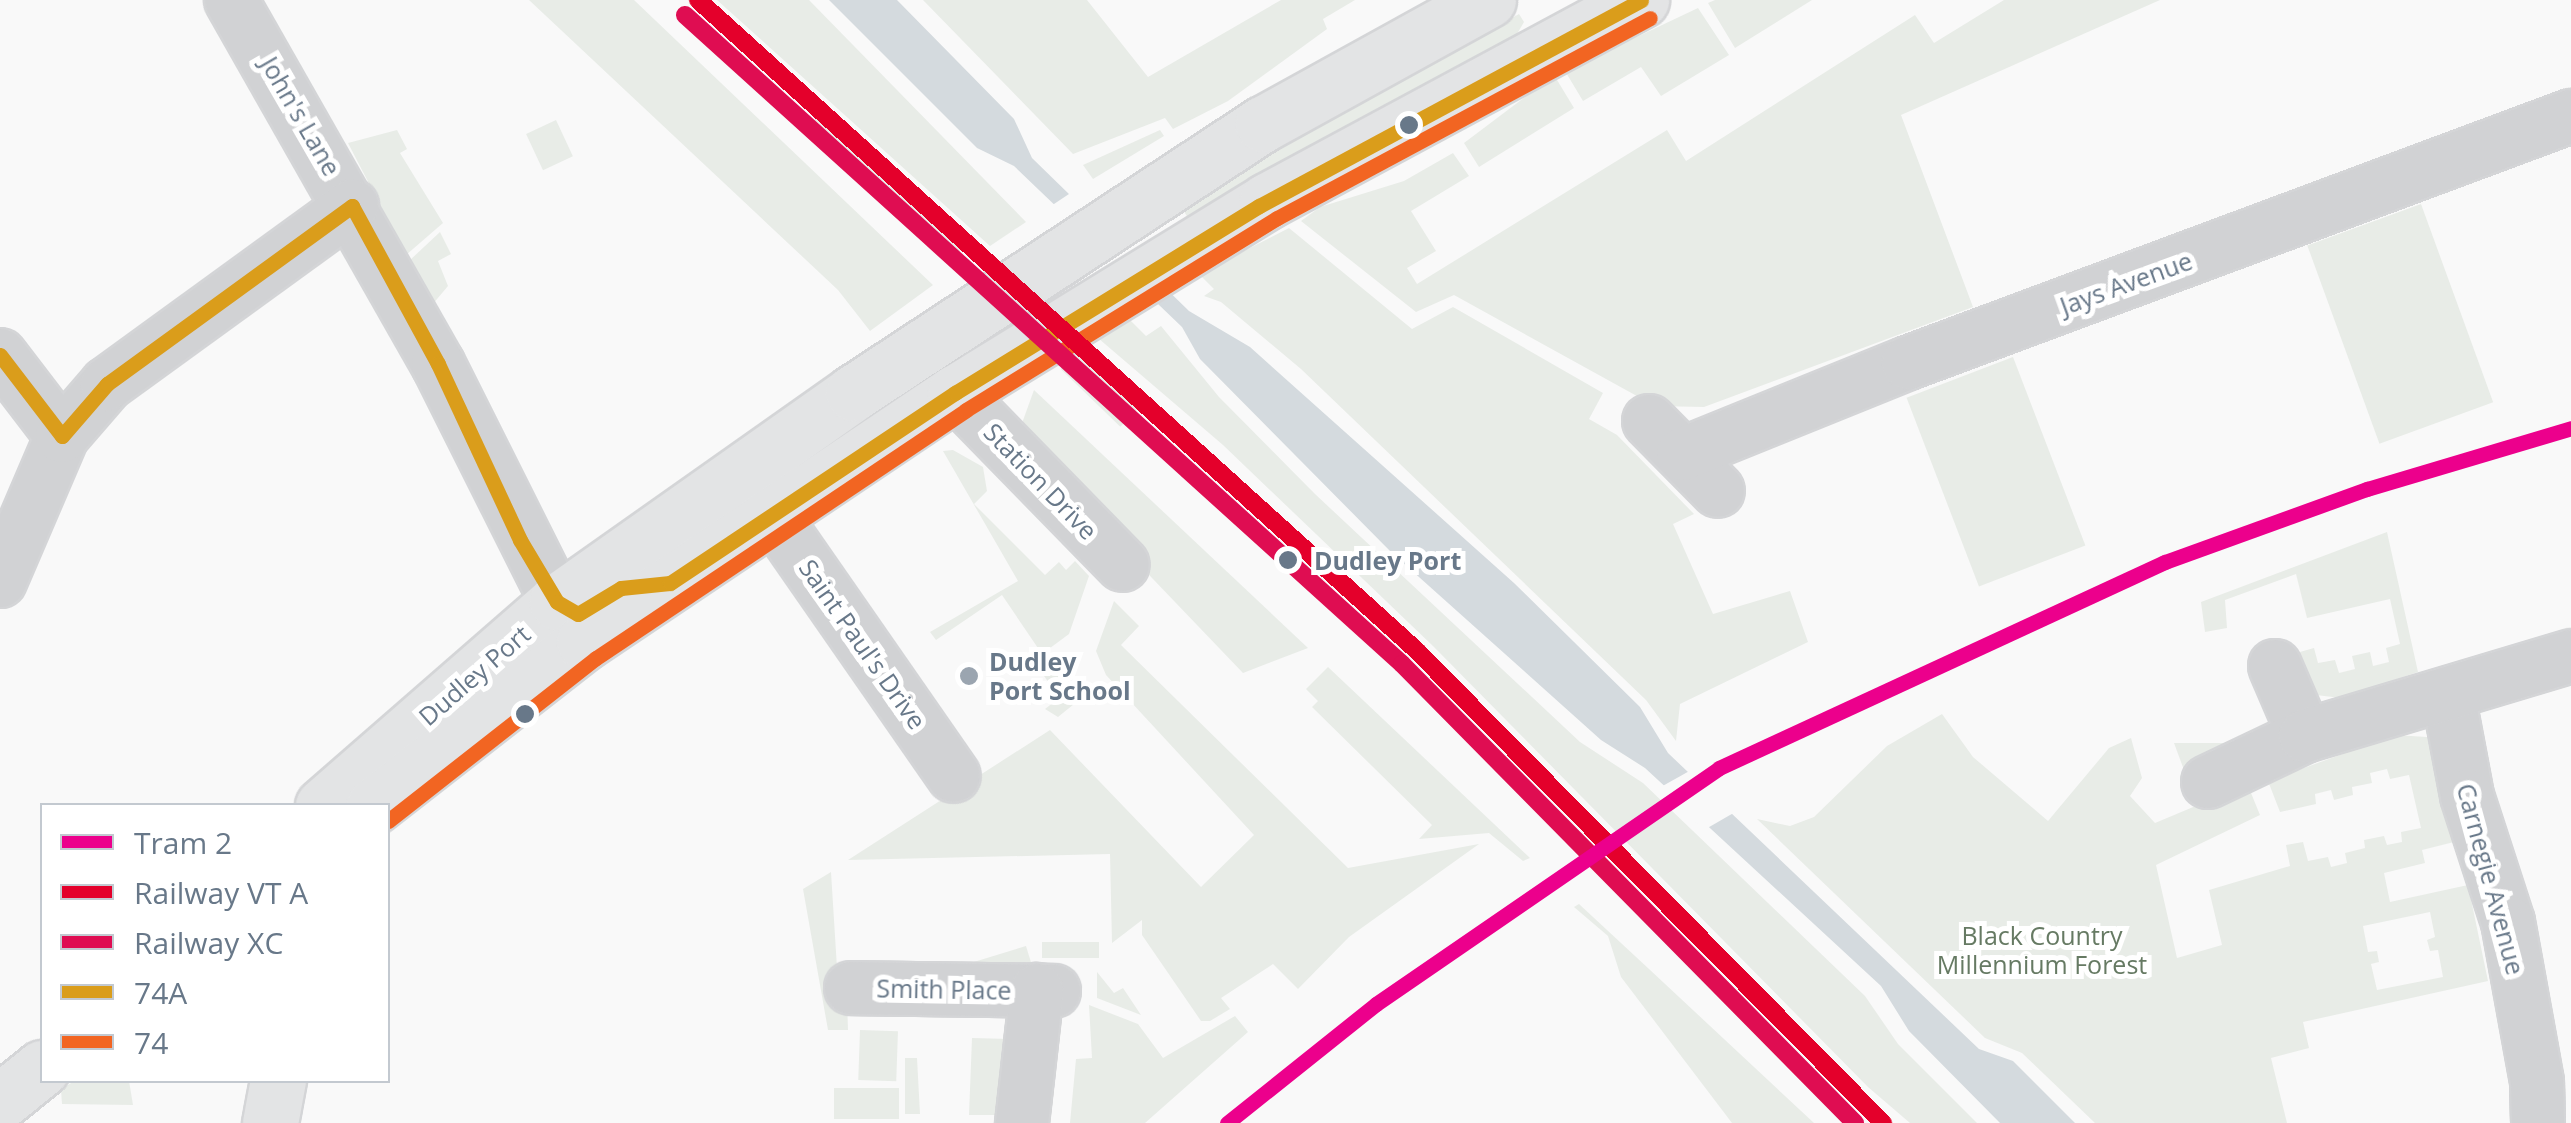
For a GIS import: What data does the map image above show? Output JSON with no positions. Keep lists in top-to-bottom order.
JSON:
{
  "streets": {
    "main road": ["Dudley Port"],
    "street": [
      "John's Lane",
      "Jays Avenue",
      "Station Drive",
      "Saint Paul's Drive",
      "Carnegie Avenue",
      "Smith Place"
    ]
  },
  "crossings": [
    ["John's Lane", "Dudley Port"],
    ["Station Drive", "Dudley Port"],
    ["Saint Paul's Drive", "Dudley Port"]
  ],
  "parks": ["Black Country Millennium Forest"],
  "places": ["Dudley Port", "Dudley Port School"],
  "lines": [
    "transit line 74A",
    "rail line XC",
    "transit line 74",
    "tram line 2"
  ],
  "legend": [
    "Tram 2",
    "Railway VT A",
    "Railway XC",
    "74A",
    "74"
  ]
}
